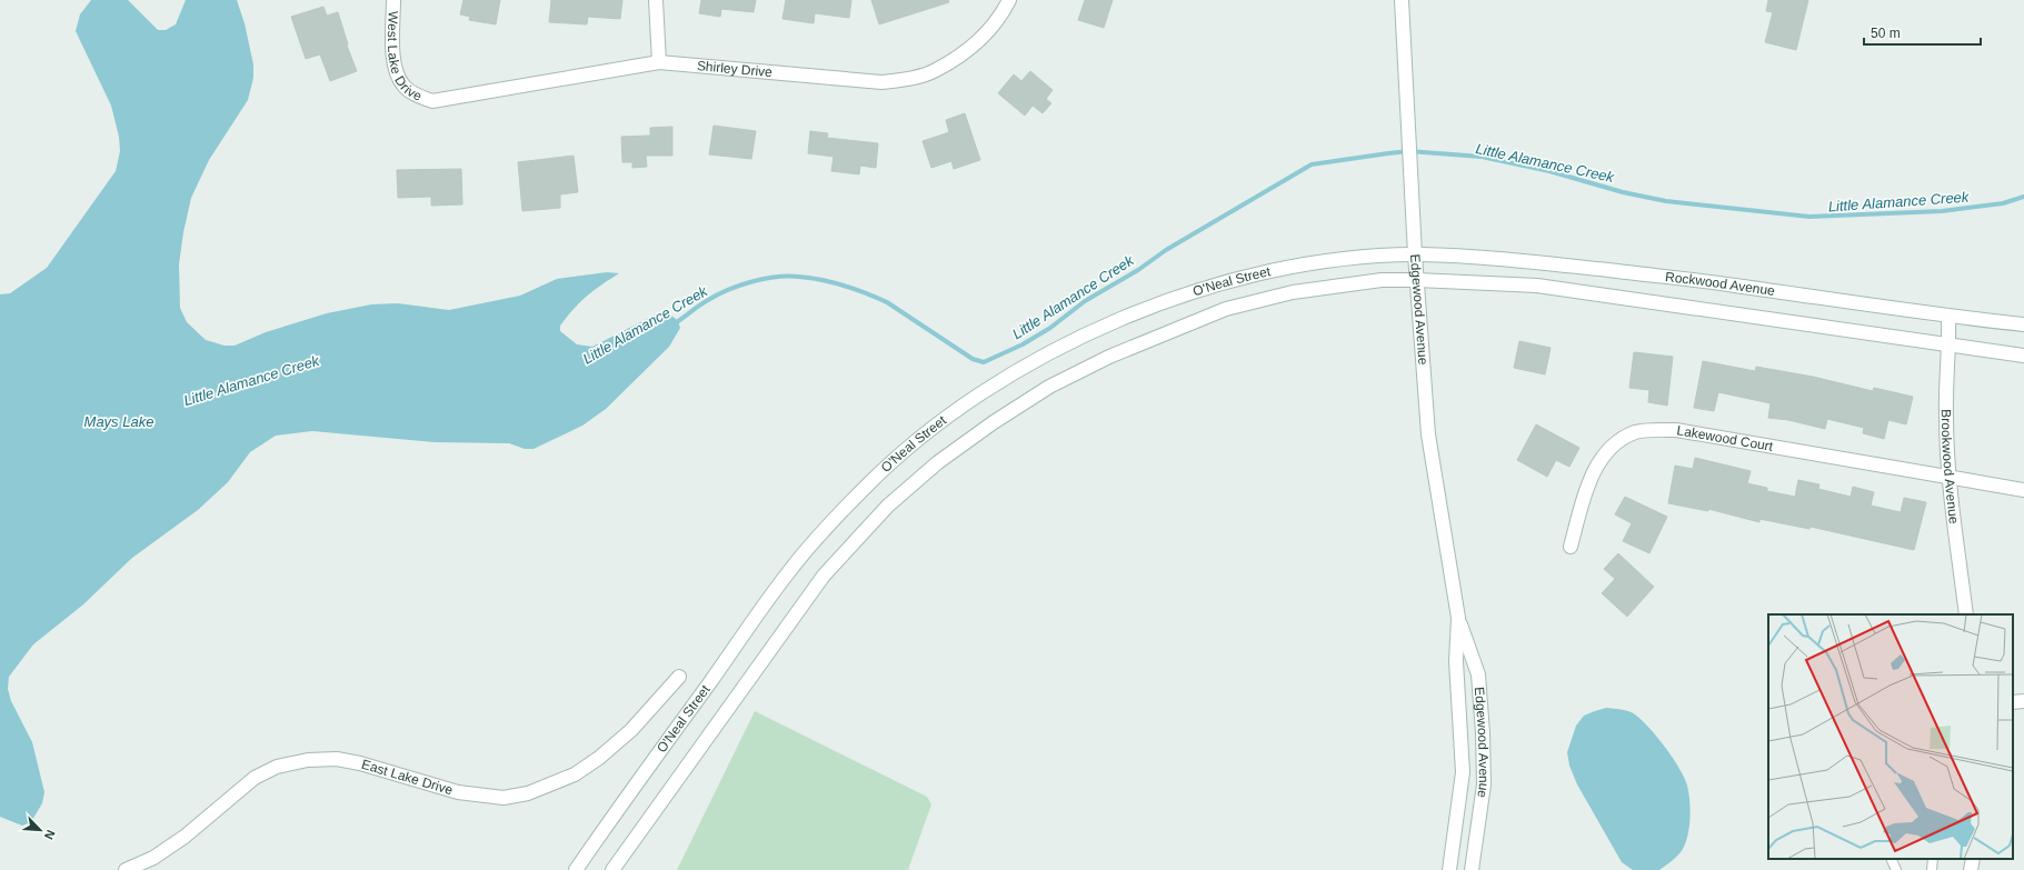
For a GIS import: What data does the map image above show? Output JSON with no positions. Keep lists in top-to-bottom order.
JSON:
{
  "streets": {
    "street": [
      "West Lake Drive",
      "Shirley Drive",
      "O'Neal Street",
      "Rockwood Avenue",
      "Edgewood Avenue",
      "Lakewood Court",
      "Brookwood Avenue",
      "East Lake Drive"
    ]
  },
  "crossings": [
    ["West Lake Drive", "Shirley Drive"],
    ["O'Neal Street", "Rockwood Avenue"],
    ["O'Neal Street", "Edgewood Avenue"],
    ["Rockwood Avenue", "Edgewood Avenue"],
    ["Rockwood Avenue", "Brookwood Avenue"],
    ["Lakewood Court", "Brookwood Avenue"]
  ],
  "water": ["Little Alamance Creek", "Mays Lake"],
  "scale_bar": "50 m",
  "north": "bottom right"
}
